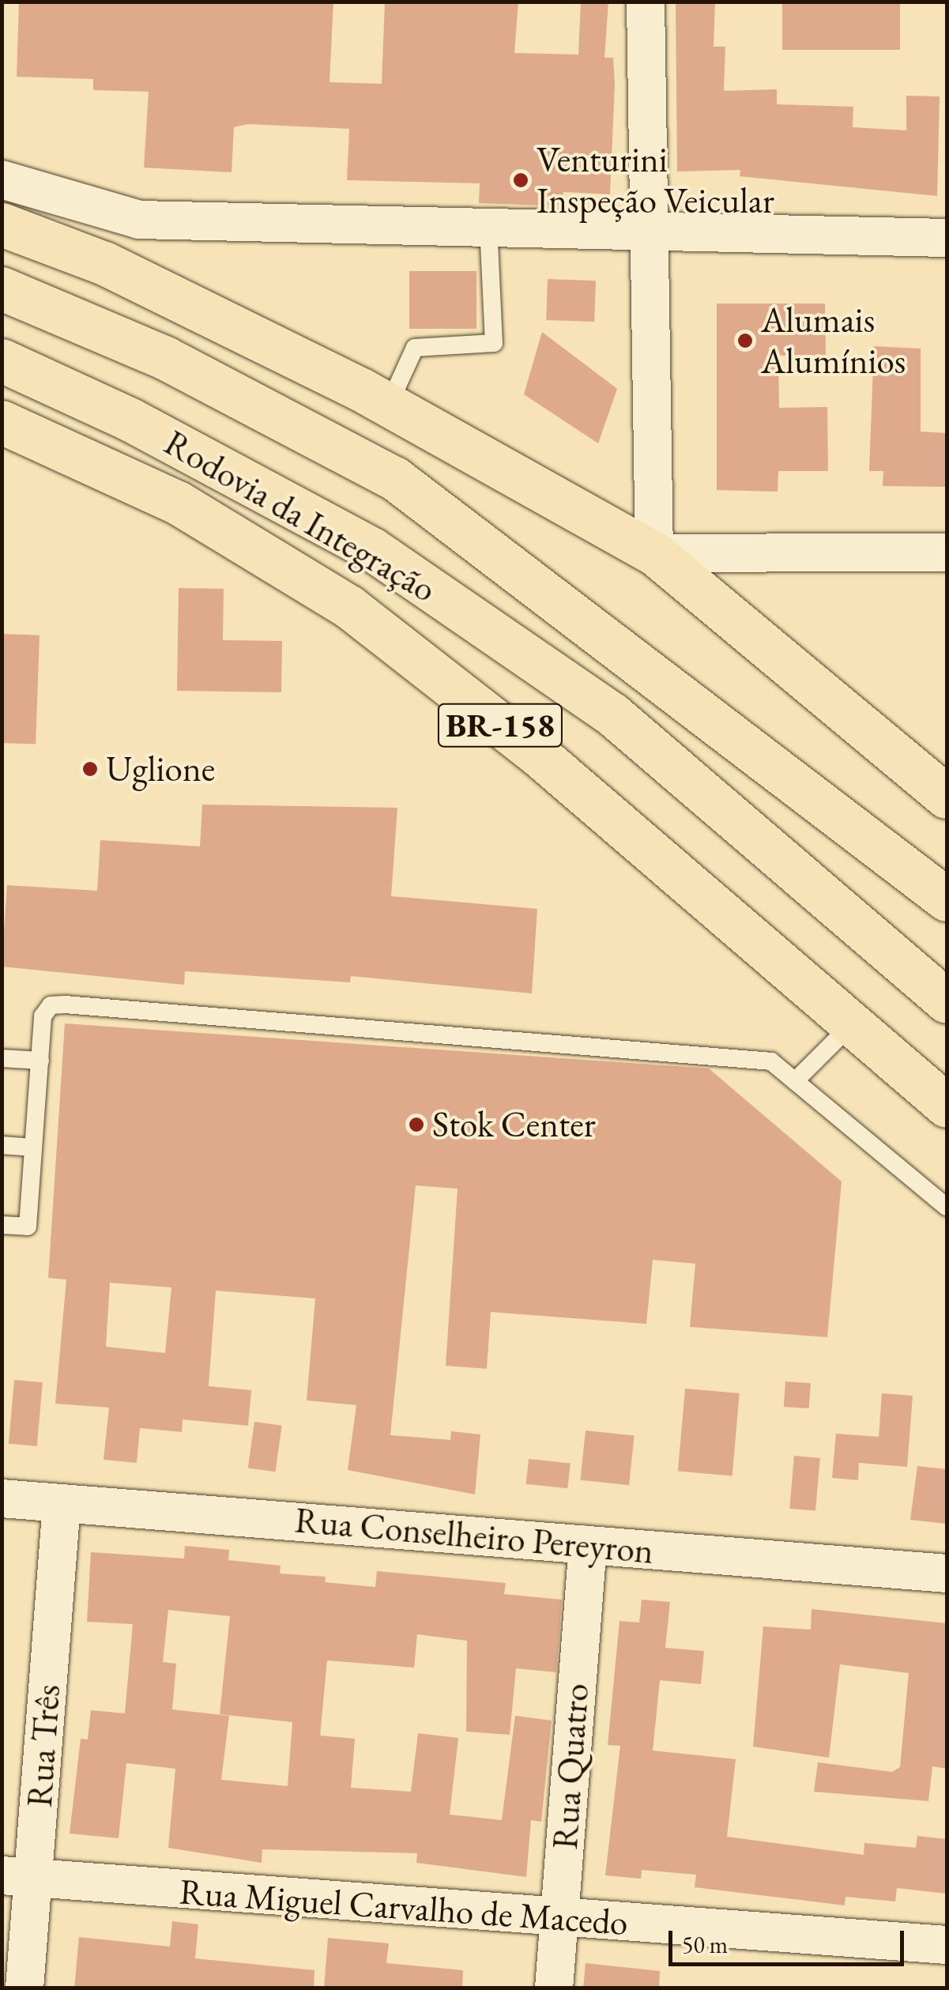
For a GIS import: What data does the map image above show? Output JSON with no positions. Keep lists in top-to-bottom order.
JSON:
{
  "streets": {
    "highway": ["Rodovia da Integração", "BR-158"],
    "street": [
      "Rua Conselheiro Pereyron",
      "Rua Três",
      "Rua Quatro",
      "Rua Miguel Carvalho de Macedo"
    ]
  },
  "crossings": [
    ["Rua Conselheiro Pereyron", "Rua Três"],
    ["Rua Conselheiro Pereyron", "Rua Quatro"],
    ["Rua Três", "Rua Miguel Carvalho de Macedo"],
    ["Rua Quatro", "Rua Miguel Carvalho de Macedo"]
  ],
  "places": [
    "Venturini Inspeção Veicular",
    "Alumais Alumínios",
    "Uglione",
    "Stok Center"
  ],
  "scale_bar": "50 m"
}
